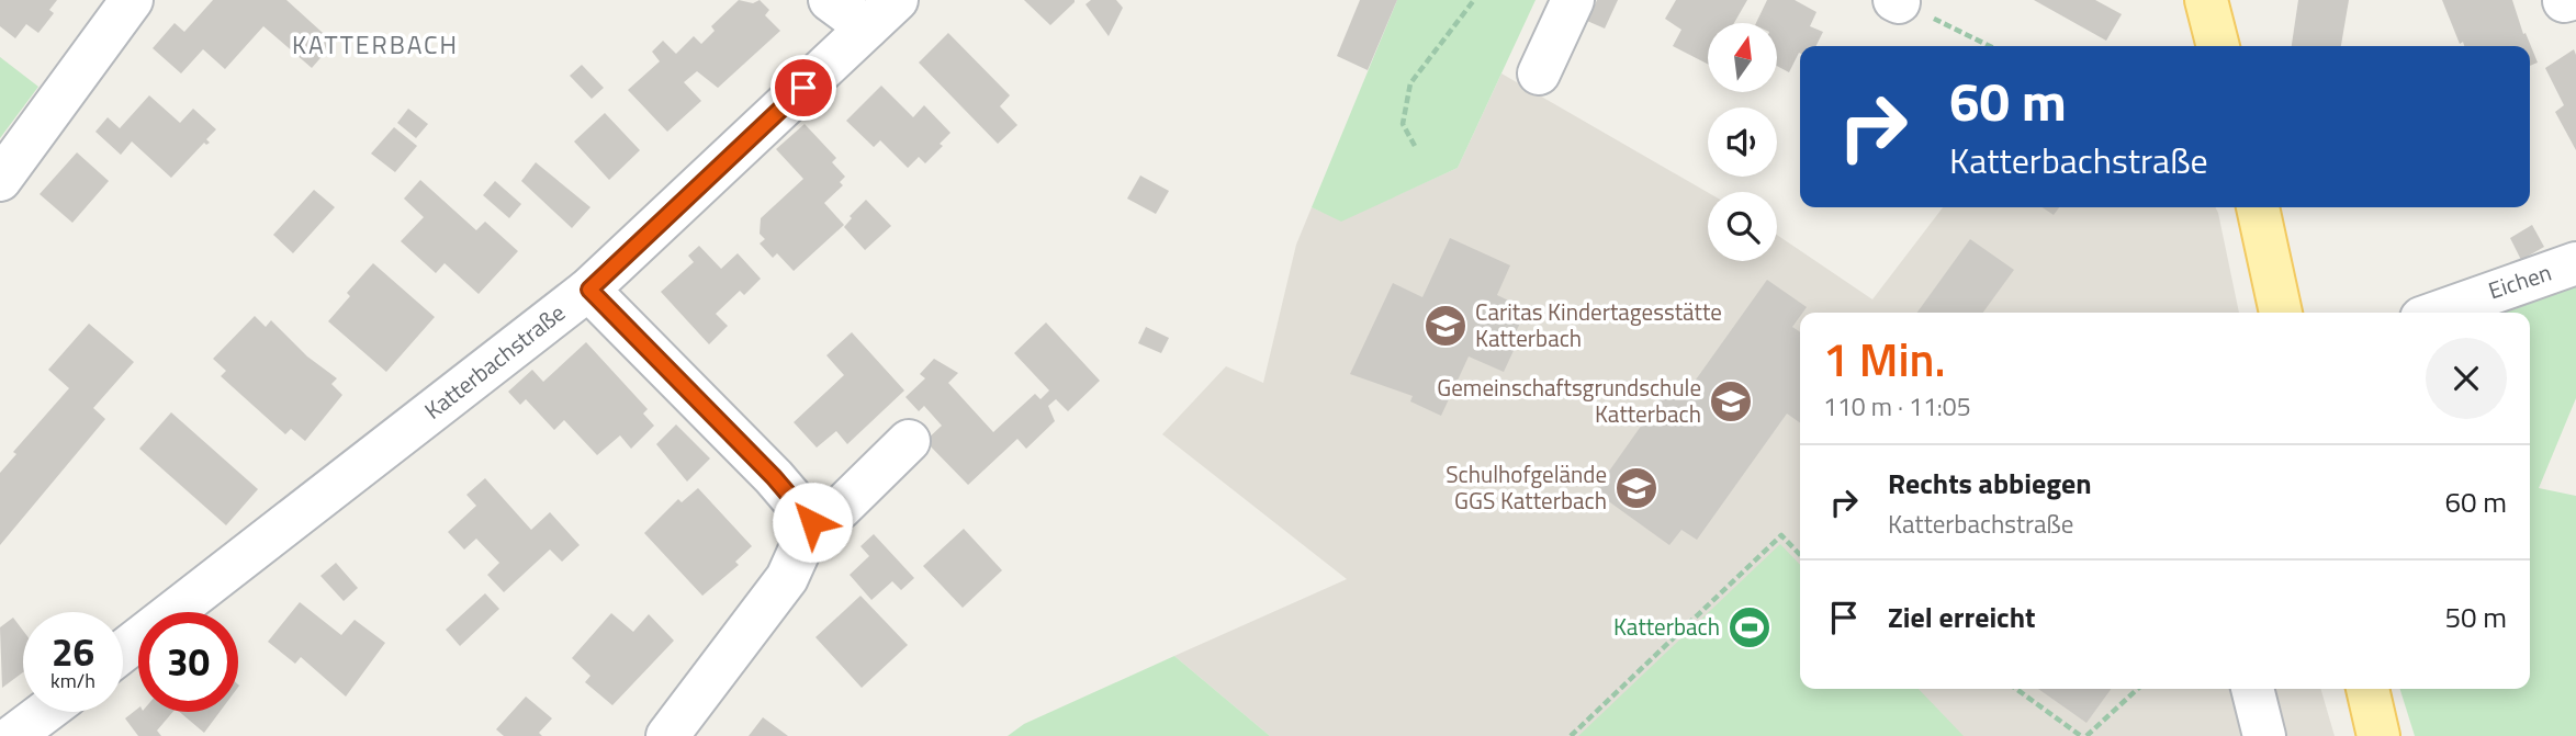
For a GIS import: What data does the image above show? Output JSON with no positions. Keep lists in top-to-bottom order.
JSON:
{
  "streets": {
    "street": ["Eichen", "Katterbachstraße"]
  },
  "districts": ["KATTERBACH"],
  "places": {
    "school or university": ["Caritas Kindertagesstätte Katterbach", "Gemeinschaftsgrundschule Katterbach", "Schulhofgelände GGS Katterbach"],
    "sports": ["Katterbach"]
  },
  "north": "top",
  "page": {
    "turn": ["60 m", "Katterbachstraße"],
    "heading": ["1 Min.", "110 m · 11:05"],
    "list": [
      {
        "name": "Rechts abbiegen",
        "note": "Katterbachstraße",
        "value": "60 m"
      },
      {
        "name": "Ziel erreicht",
        "value": "50 m"
      }
    ],
    "speed": "26 km/h",
    "limit": "30"
  }
}
